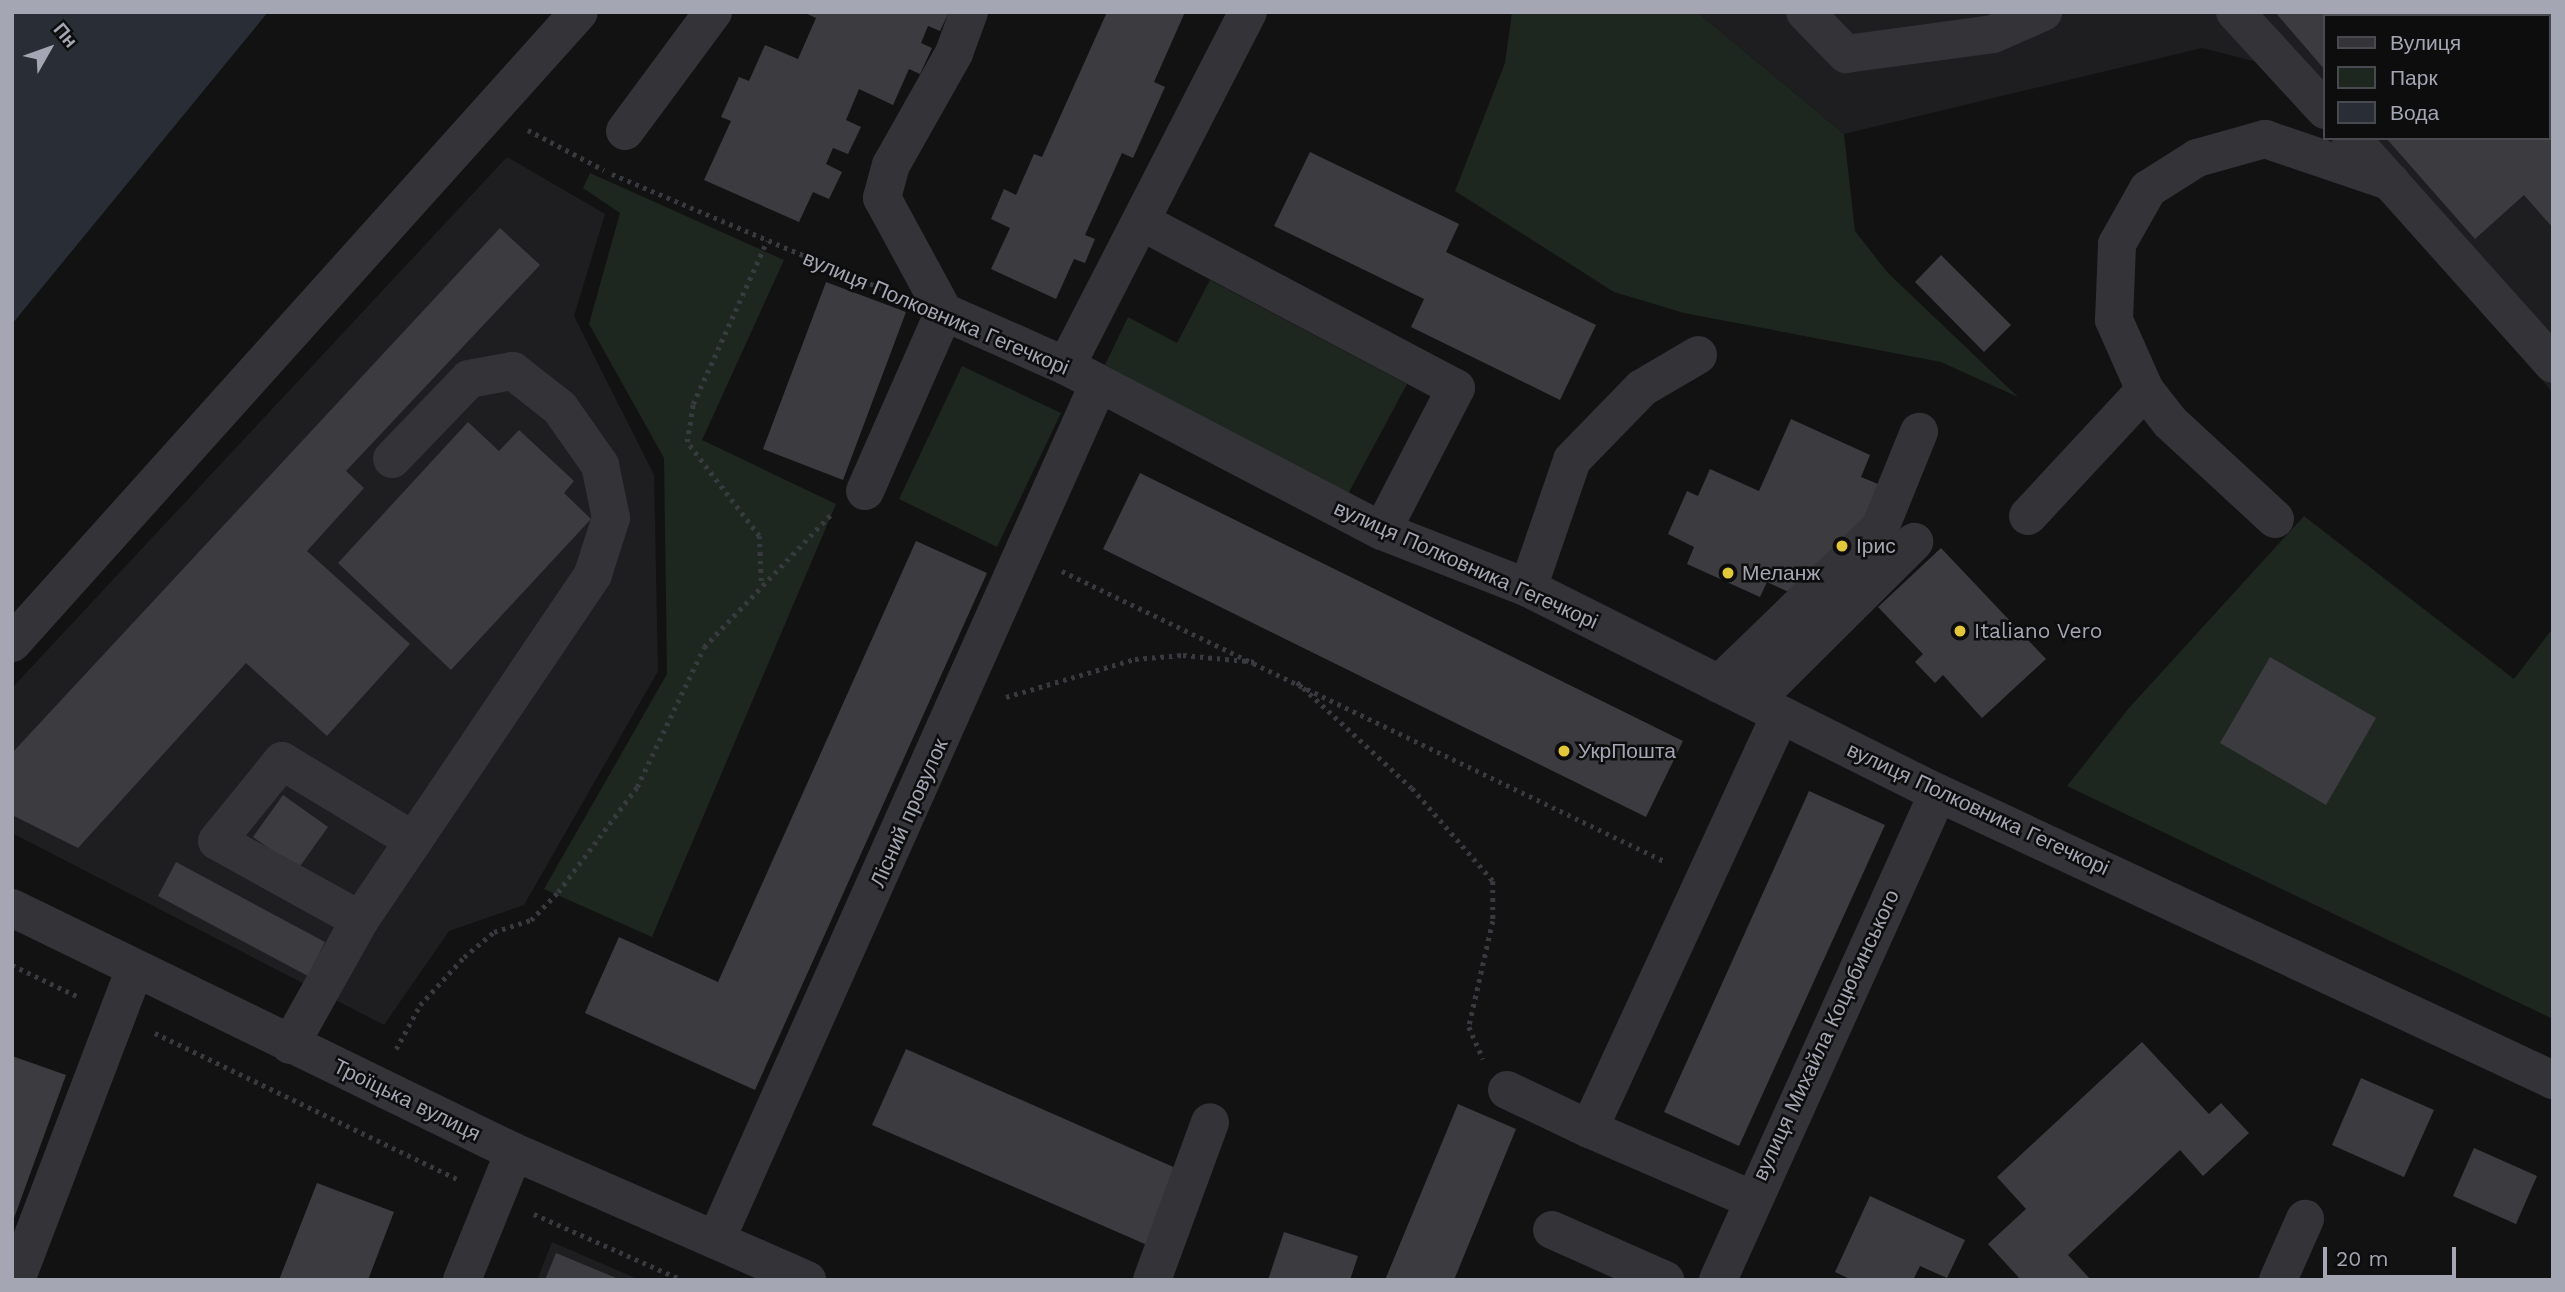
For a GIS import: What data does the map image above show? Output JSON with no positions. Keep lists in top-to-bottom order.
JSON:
{
  "streets": {
    "street": [
      "вулиця Полковника Гегечкорі",
      "Лісний провулок",
      "вулиця Михайла Коцюбинського",
      "Троїцька вулиця"
    ]
  },
  "crossings": [
    ["вулиця Полковника Гегечкорі", "Лісний провулок"],
    ["вулиця Полковника Гегечкорі", "вулиця Михайла Коцюбинського"],
    ["Лісний провулок", "Троїцька вулиця"]
  ],
  "places": [
    "Ірис",
    "Меланж",
    "Italiano Vero",
    "УкрПошта"
  ],
  "legend": ["Вулиця", "Парк", "Вода"],
  "scale_bar": "20 m",
  "north": "top right"
}
